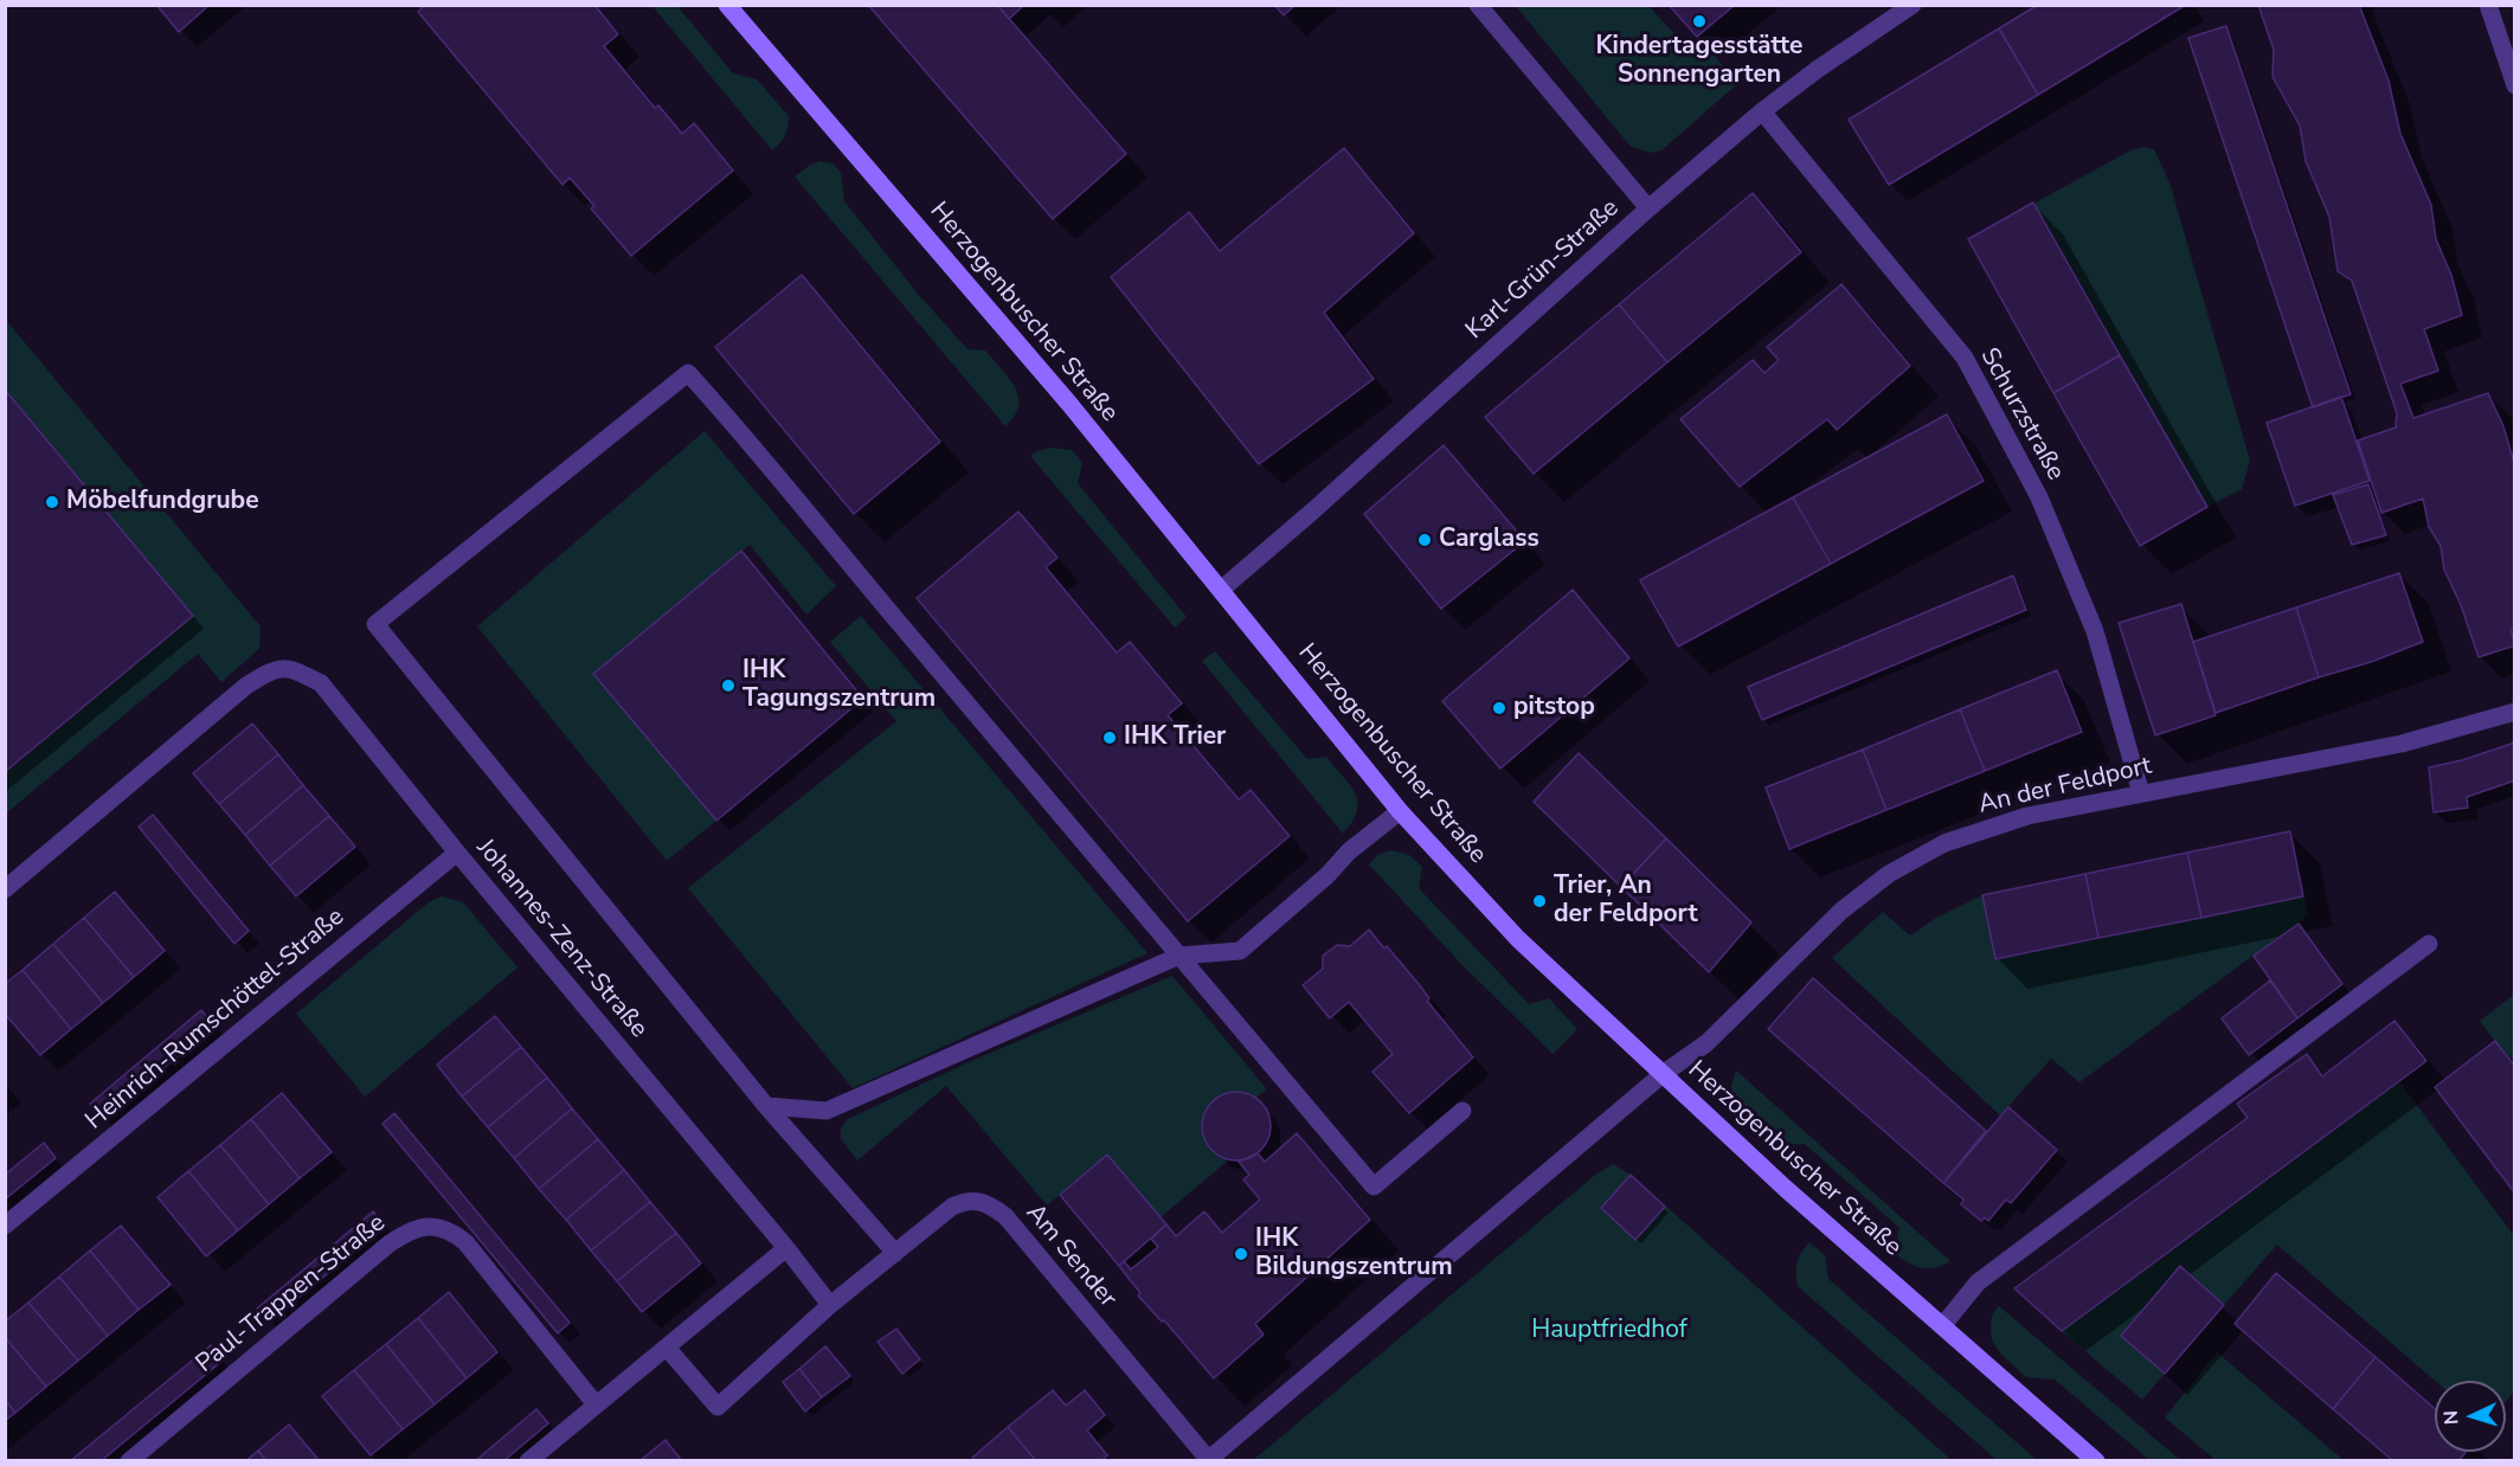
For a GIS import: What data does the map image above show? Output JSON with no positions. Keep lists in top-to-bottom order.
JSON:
{
  "streets": {
    "main road": ["Herzogenbuscher Straße"],
    "street": [
      "Karl-Grün-Straße",
      "Schurzstraße",
      "An der Feldport",
      "Johannes-Zenz-Straße",
      "Heinrich-Rumschöttel-Straße",
      "Am Sender",
      "Paul-Trappen-Straße"
    ]
  },
  "crossings": [
    ["Karl-Grün-Straße", "Herzogenbuscher Straße"],
    ["Karl-Grün-Straße", "Schurzstraße"],
    ["Herzogenbuscher Straße", "An der Feldport"],
    ["Schurzstraße", "An der Feldport"],
    ["An der Feldport", "Am Sender"],
    ["Johannes-Zenz-Straße", "Heinrich-Rumschöttel-Straße"]
  ],
  "parks": ["Hauptfriedhof"],
  "places": [
    "Kindertagesstätte Sonnengarten",
    "Möbelfundgrube",
    "Carglass",
    "IHK Tagungszentrum",
    "pitstop",
    "IHK Trier",
    "Trier, An der Feldport",
    "IHK Bildungszentrum"
  ],
  "north": "left"
}
